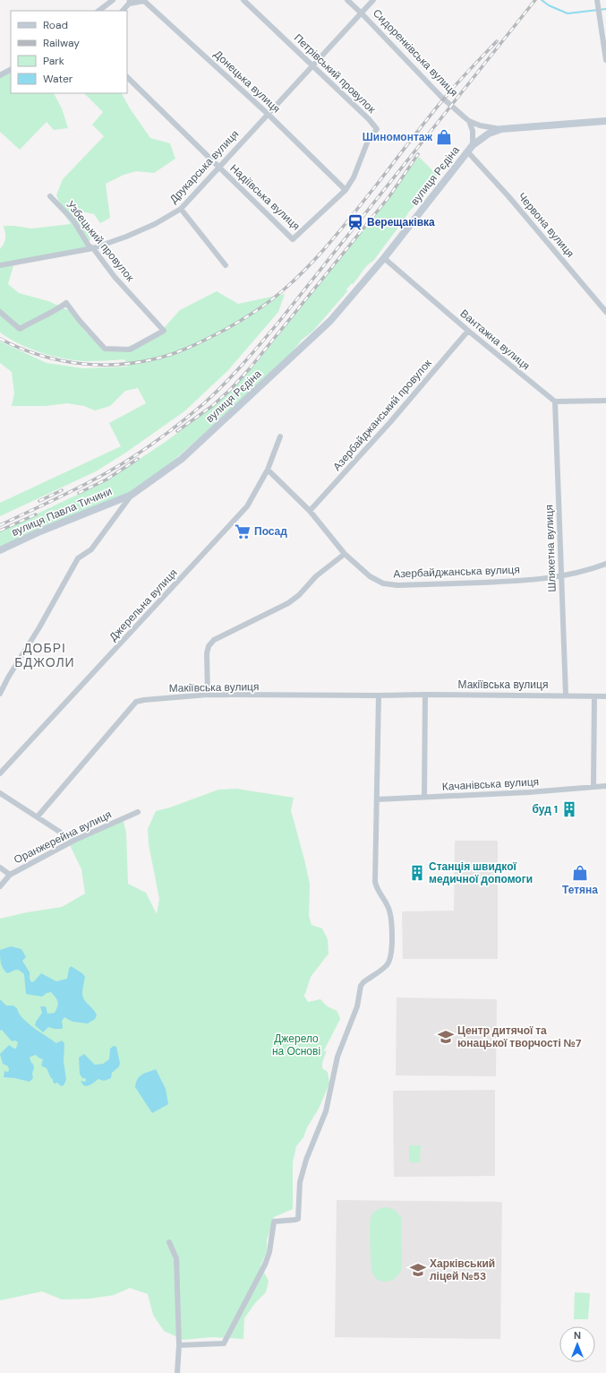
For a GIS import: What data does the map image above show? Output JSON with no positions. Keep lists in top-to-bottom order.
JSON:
{
  "streets": {
    "main road": ["Сидоренківська вулиця", "вулиця Рєдіна", "вулиця Павла Тичини"],
    "street": [
      "Петрівський провулок",
      "Донецька вулиця",
      "Друкарська вулиця",
      "Надіївська вулиця",
      "Червона вулиця",
      "Узбецький провулок",
      "Вантажна вулиця",
      "Азербайджанський провулок",
      "Шляхетна вулиця",
      "Азербайджанська вулиця",
      "Джерельна вулиця",
      "Макіївська вулиця",
      "Качанівська вулиця",
      "Оранжерейна вулиця"
    ]
  },
  "crossings": [
    ["Сидоренківська вулиця", "Друкарська вулиця"],
    ["Сидоренківська вулиця", "вулиця Рєдіна"],
    ["Петрівський провулок", "Донецька вулиця"],
    ["Петрівський провулок", "Друкарська вулиця"],
    ["Петрівський провулок", "Надіївська вулиця"],
    ["Донецька вулиця", "Друкарська вулиця"],
    ["Донецька вулиця", "Надіївська вулиця"],
    ["Друкарська вулиця", "Надіївська вулиця"],
    ["Друкарська вулиця", "Узбецький провулок"],
    ["вулиця Рєдіна", "Червона вулиця"],
    ["вулиця Рєдіна", "Вантажна вулиця"],
    ["вулиця Рєдіна", "вулиця Павла Тичини"],
    ["Вантажна вулиця", "Азербайджанський провулок"],
    ["Вантажна вулиця", "Шляхетна вулиця"],
    ["Азербайджанський провулок", "Азербайджанська вулиця"],
    ["Шляхетна вулиця", "Азербайджанська вулиця"],
    ["Шляхетна вулиця", "Макіївська вулиця"],
    ["Азербайджанська вулиця", "Джерельна вулиця"]
  ],
  "districts": ["ДОБРІ БДЖОЛИ"],
  "parks": ["Джерело на Основі"],
  "places": {
    "shop": ["Шиномонтаж", "Тетяна"],
    "station": ["Верещаківка"],
    "supermarket": ["Посад"],
    "building": ["буд 1", "Станція швидкої медичної допомоги"],
    "school or university": ["Центр дитячої та юнацької творчості №7", "Харківський ліцей №53"]
  },
  "legend": [
    "Road",
    "Railway",
    "Park",
    "Water"
  ],
  "north": "top"
}
